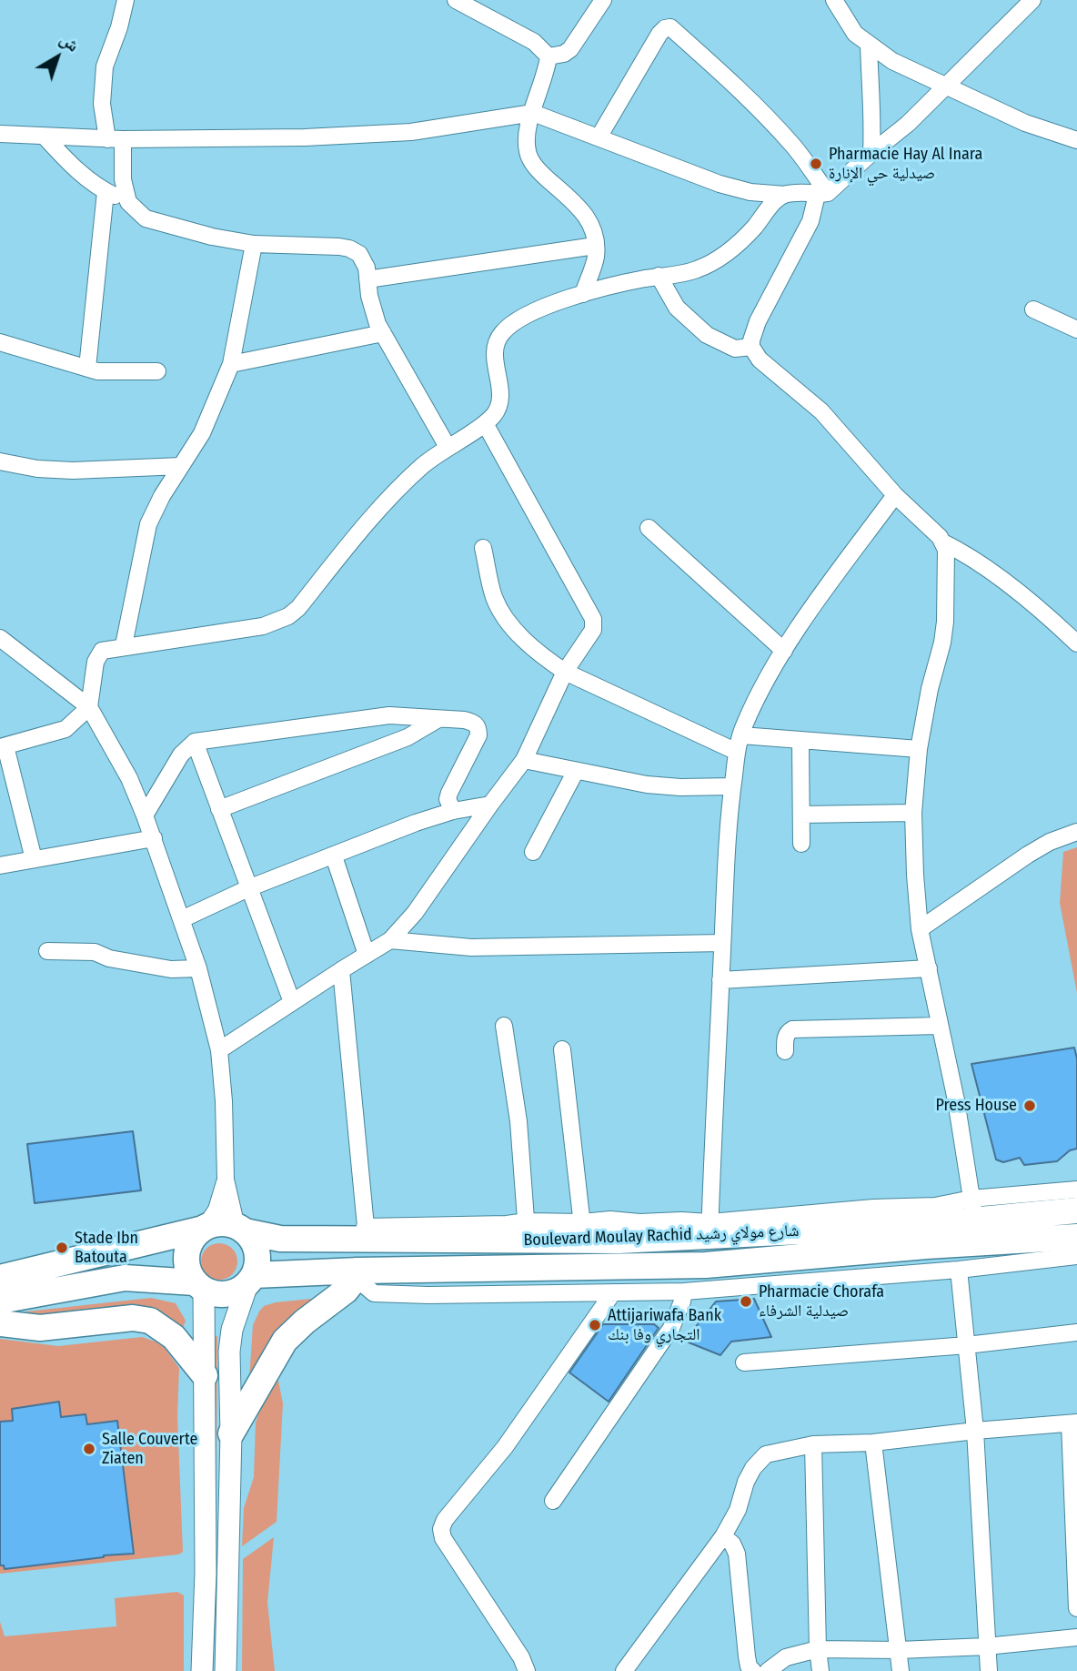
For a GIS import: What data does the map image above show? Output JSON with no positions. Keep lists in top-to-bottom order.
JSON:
{
  "streets": {
    "main road": ["Boulevard Moulay Rachid شارع مولاي رشيد"]
  },
  "places": [
    "Pharmacie Hay Al Inara صيدلية حي الإنارة",
    "Press House",
    "Stade Ibn Batouta",
    "Pharmacie Chorafa صيدلية الشرفاء",
    "Attijariwafa Bank التجاري وفا بنك",
    "Salle Couverte Ziaten"
  ],
  "north": "top right"
}
